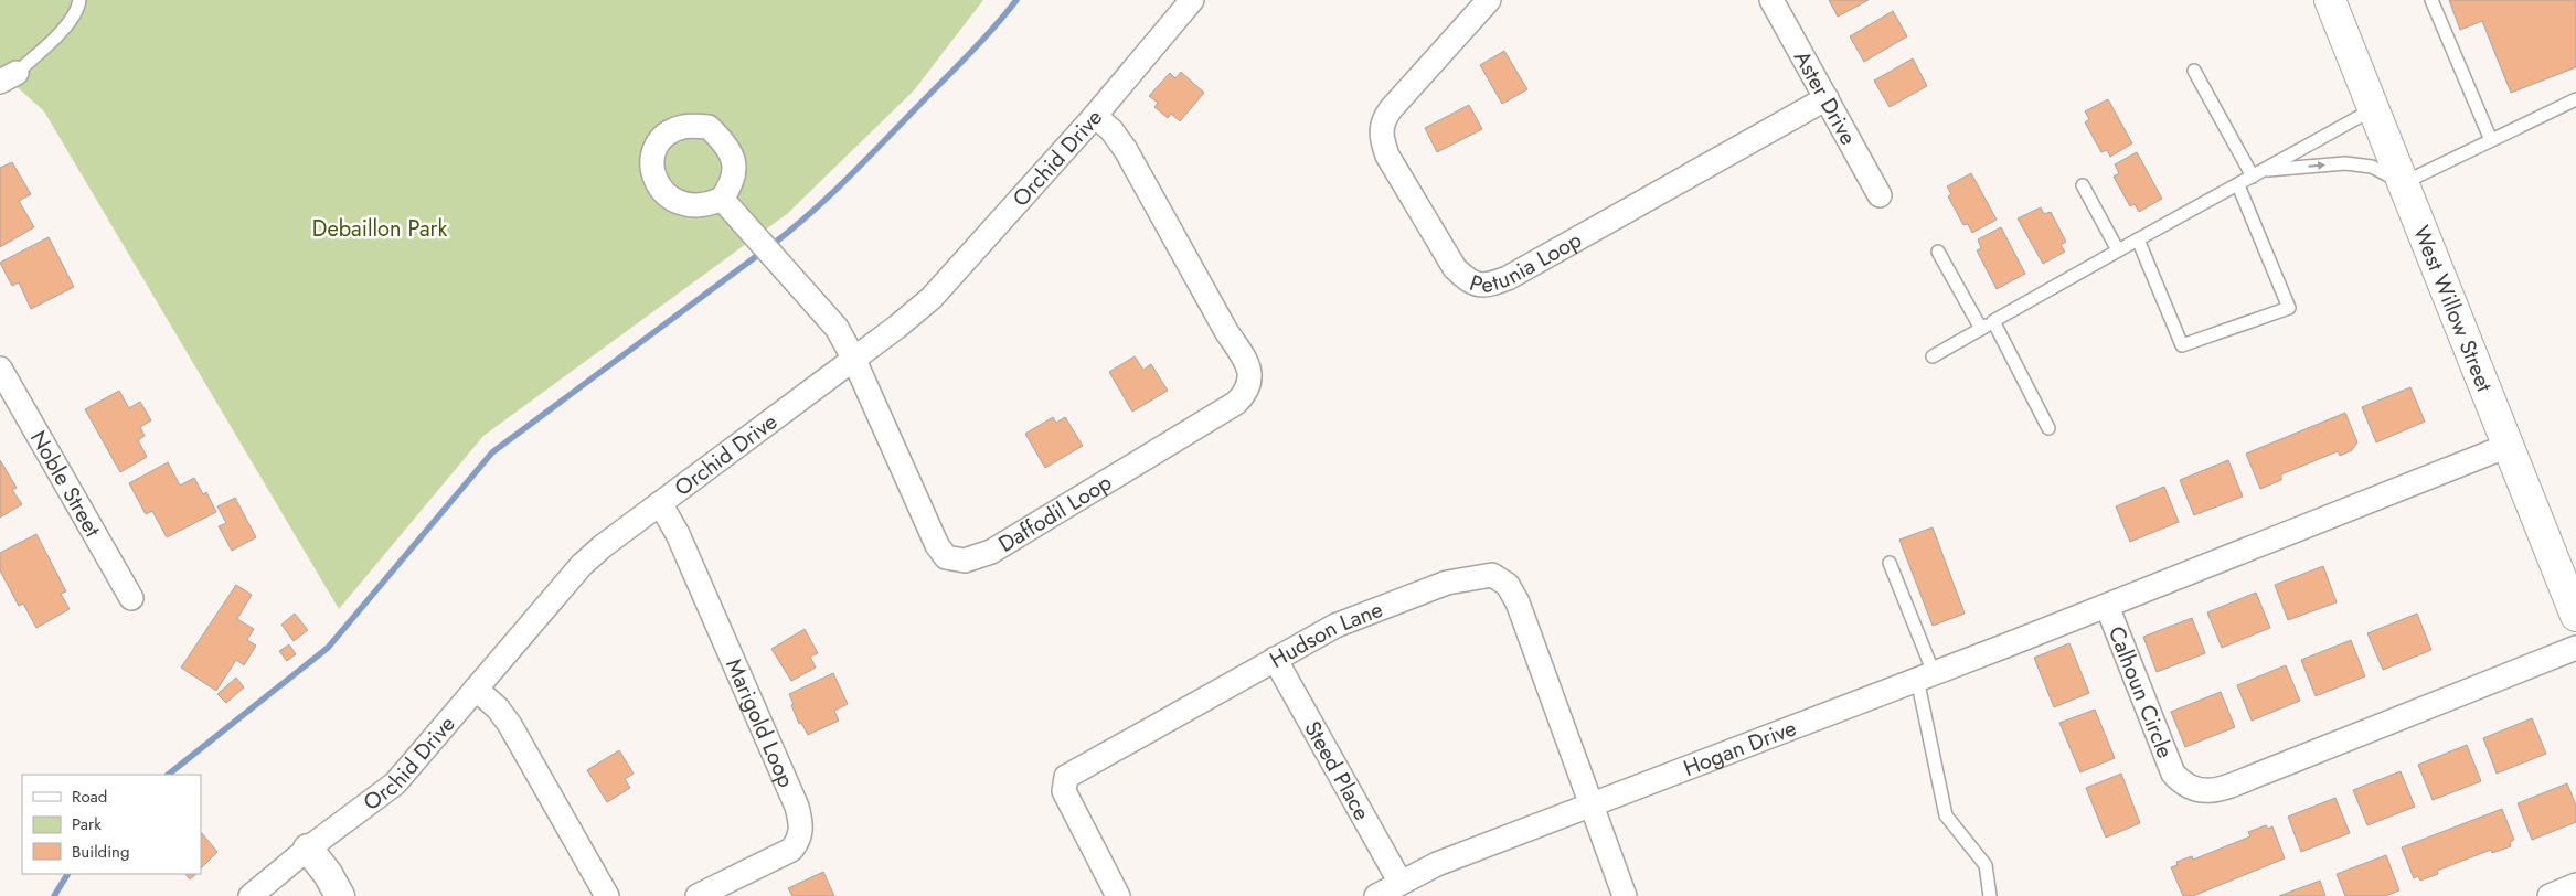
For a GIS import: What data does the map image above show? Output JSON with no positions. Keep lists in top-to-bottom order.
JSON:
{
  "streets": {
    "main road": ["West Willow Street"],
    "street": [
      "Aster Drive",
      "Orchid Drive",
      "Petunia Loop",
      "Noble Street",
      "Daffodil Loop",
      "Hudson Lane",
      "Calhoun Circle",
      "Marigold Loop",
      "Hogan Drive",
      "Steed Place"
    ]
  },
  "crossings": [
    ["Aster Drive", "Petunia Loop"],
    ["Orchid Drive", "Daffodil Loop"],
    ["Orchid Drive", "Marigold Loop"],
    ["West Willow Street", "Calhoun Circle"],
    ["Hudson Lane", "Hogan Drive"],
    ["Hudson Lane", "Steed Place"],
    ["Calhoun Circle", "Hogan Drive"],
    ["Hogan Drive", "Steed Place"]
  ],
  "parks": ["Debaillon Park"],
  "legend": ["Road", "Park", "Building"]
}
